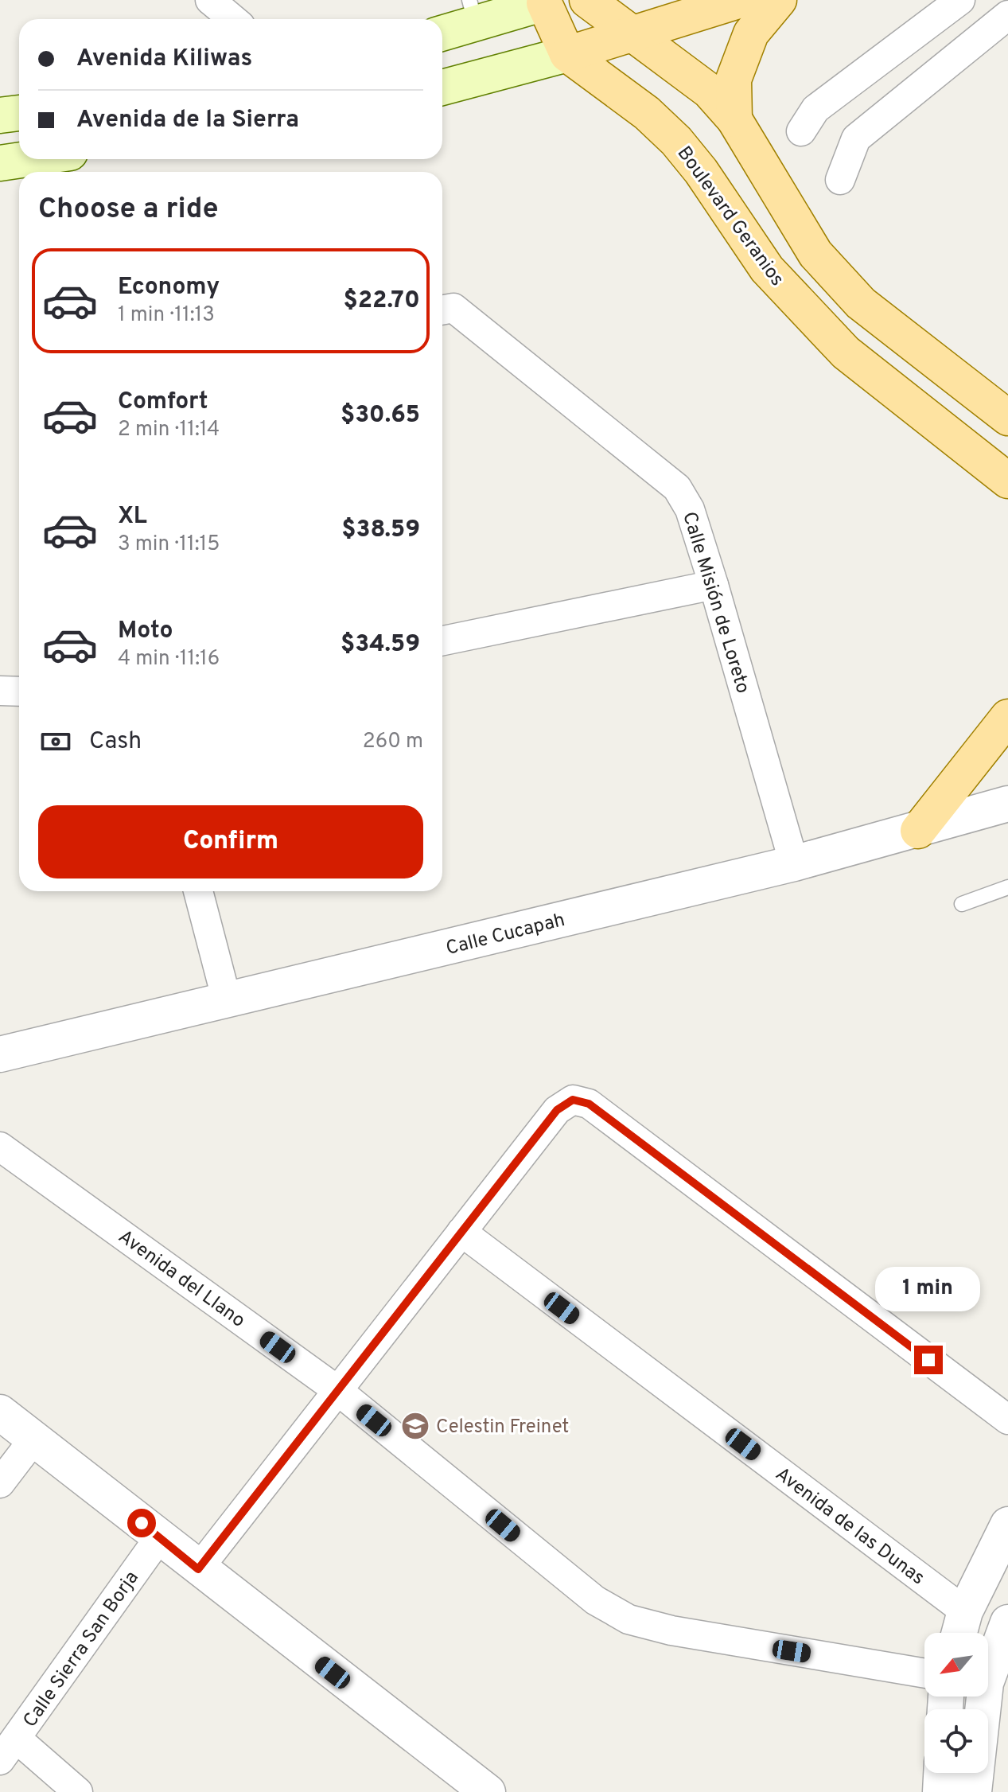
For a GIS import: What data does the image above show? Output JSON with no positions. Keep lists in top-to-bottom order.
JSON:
{
  "streets": {
    "main road": ["Boulevard Geranios"],
    "street": [
      "Calle Misión de Loreto",
      "Calle Cucapah",
      "Avenida del Llano",
      "Avenida de las Dunas",
      "Calle Sierra San Borja"
    ]
  },
  "crossings": [
    ["Calle Misión de Loreto", "Calle Cucapah"]
  ],
  "places": {
    "school or university": ["Celestin Freinet"]
  },
  "north": "bottom left",
  "page": {
    "banner": ["Avenida Kiliwas", "Avenida de la Sierra"],
    "heading": "Choose a ride",
    "list": [
      {
        "name": "Economy",
        "note": "1 min · 11:13",
        "value": "$22.70"
      },
      {
        "name": "Comfort",
        "note": "2 min · 11:14",
        "value": "$30.65"
      },
      {
        "name": "XL",
        "note": "3 min · 11:15",
        "value": "$38.59"
      },
      {
        "name": "Moto",
        "note": "4 min · 11:16",
        "value": "$34.59"
      }
    ],
    "pay": ["Cash", "260 m"],
    "buttons": "Confirm",
    "bubble": "1 min"
  }
}
